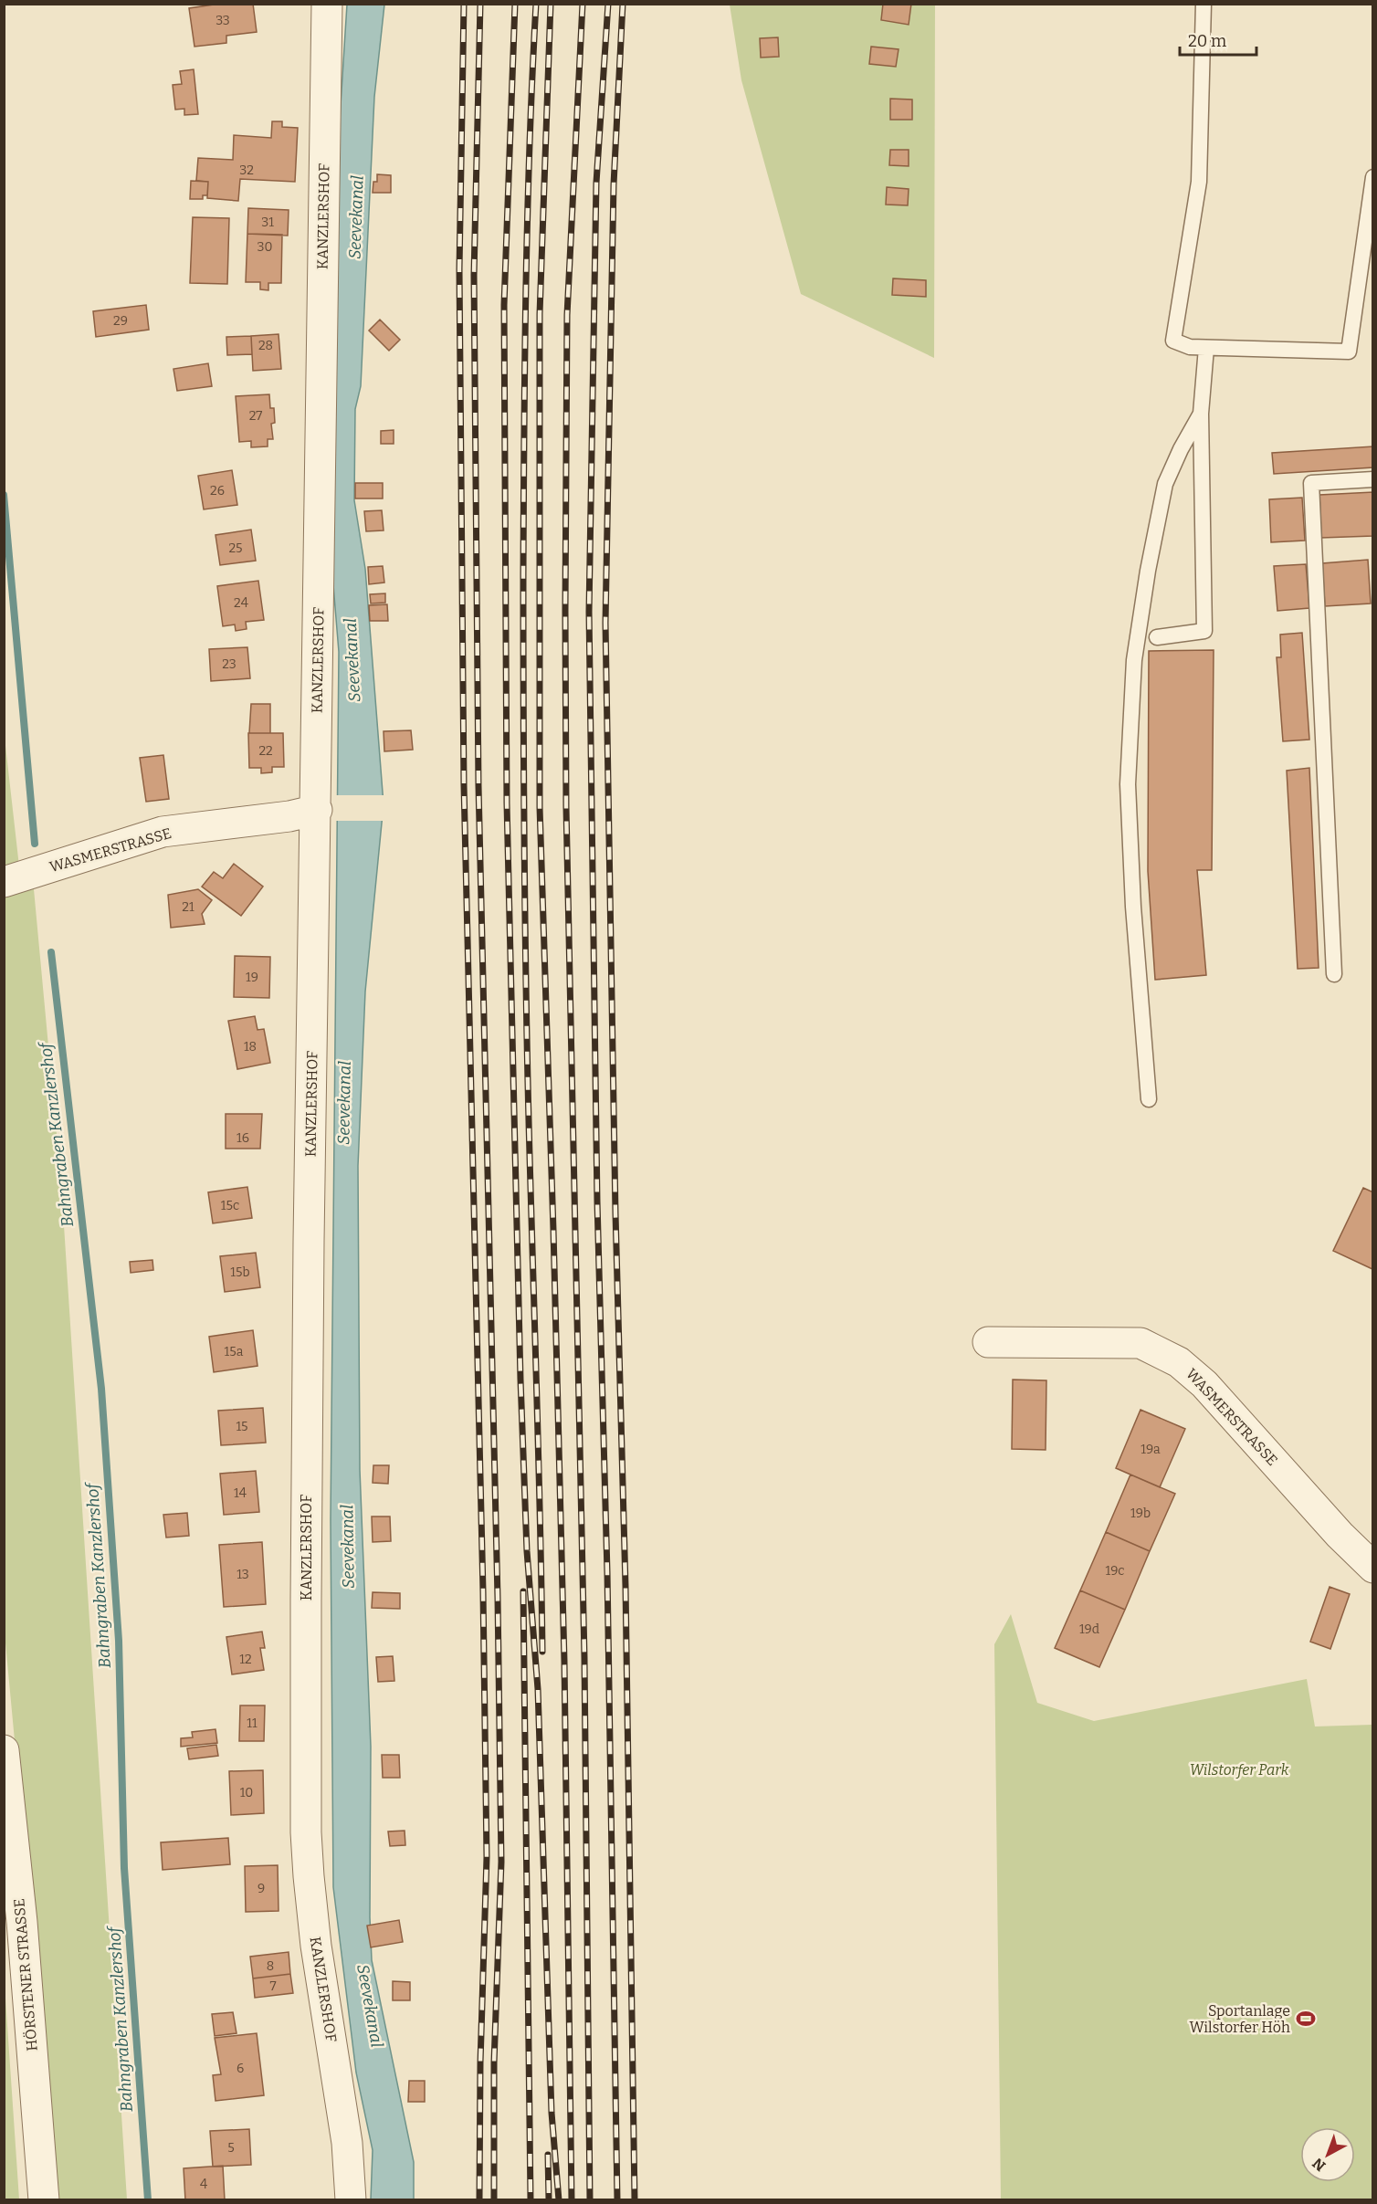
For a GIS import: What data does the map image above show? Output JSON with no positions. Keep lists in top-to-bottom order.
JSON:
{
  "streets": {
    "street": ["KANZLERSHOF", "WASMERSTRASSE", "HÖRSTENER STRASSE"]
  },
  "crossings": [
    ["KANZLERSHOF", "WASMERSTRASSE"]
  ],
  "water": ["Seevekanal", "Bahngraben Kanzlershof"],
  "parks": ["Wilstorfer Park"],
  "places": {
    "sports": ["Sportanlage Wilstorfer Höh"]
  },
  "house_numbers": [
    "33",
    "32",
    "31",
    "30",
    "29",
    "28",
    "27",
    "26",
    "25",
    "24",
    "23",
    "22",
    "21",
    "19",
    "18",
    "16",
    "15c",
    "15b",
    "15a",
    "15",
    "19a",
    "14",
    "19b",
    "19c",
    "13",
    "19d",
    "12",
    "11",
    "10",
    "9",
    "8",
    "7",
    "6",
    "5",
    "4"
  ],
  "scale_bar": "20 m",
  "north": "bottom left"
}
